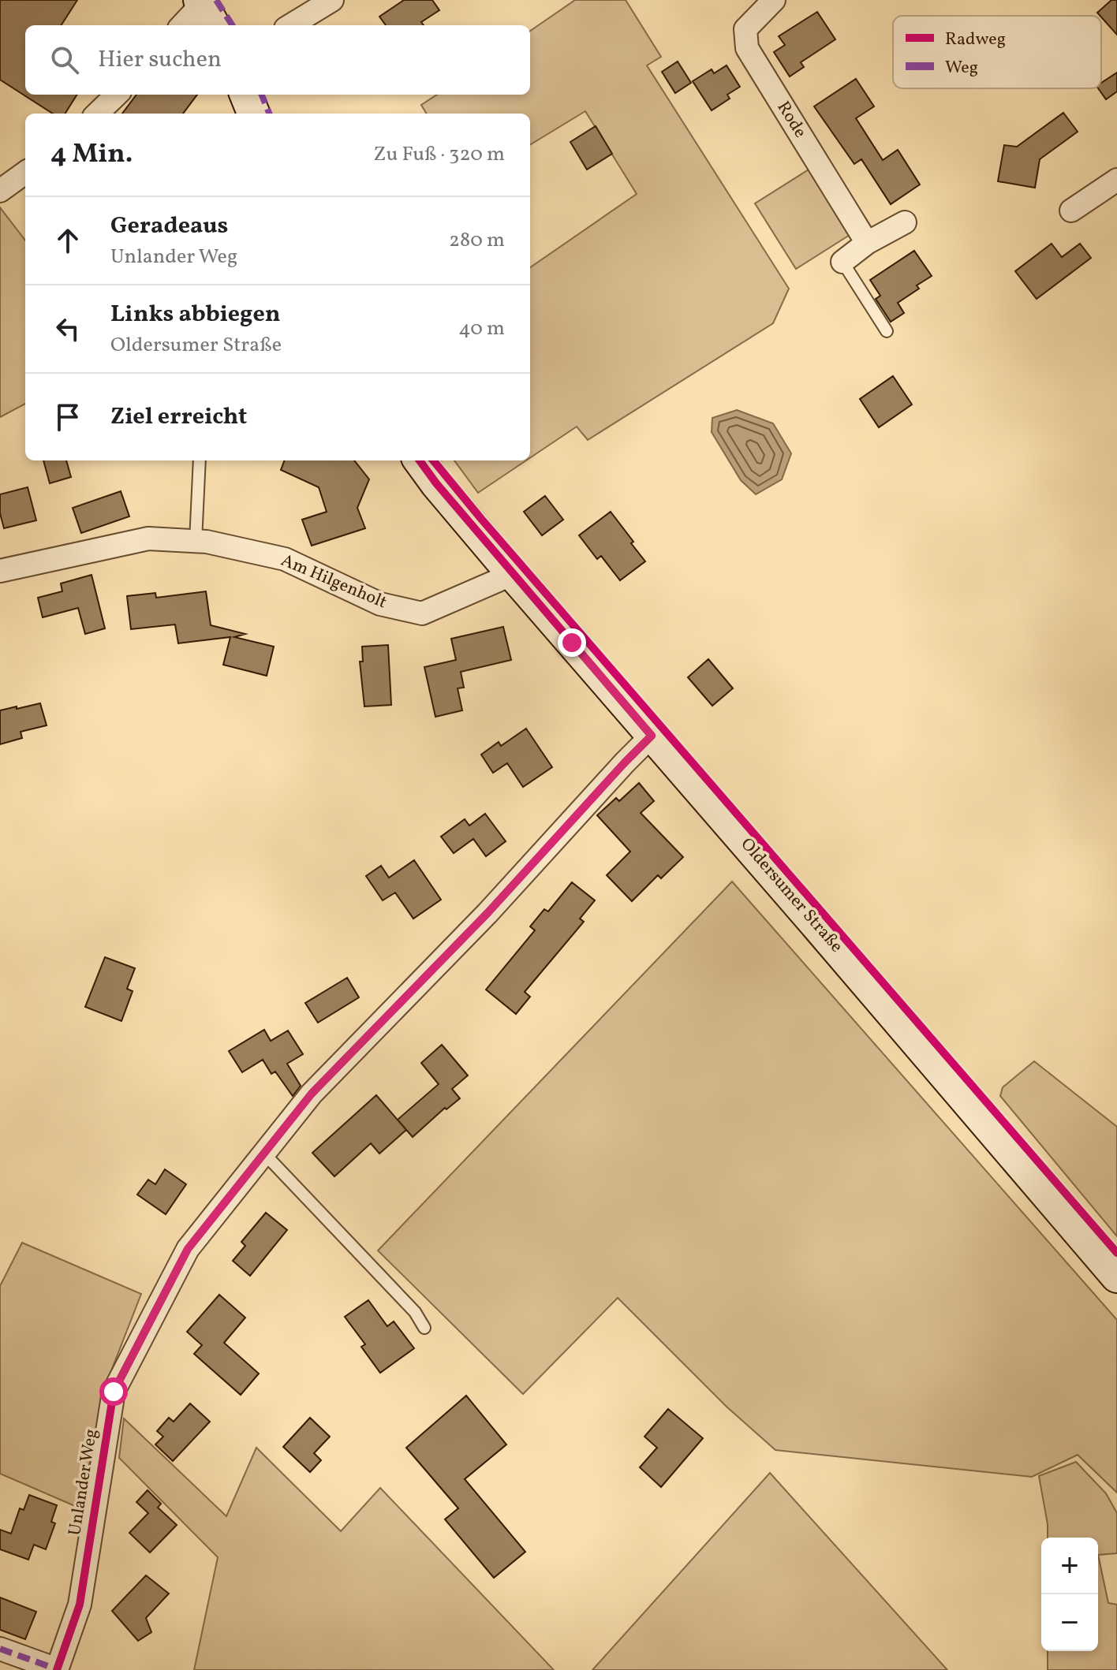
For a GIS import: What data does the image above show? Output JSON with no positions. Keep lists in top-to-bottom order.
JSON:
{
  "streets": {
    "main road": ["Oldersumer Straße"],
    "street": ["Rode", "Am Hilgenholt", "Unlander Weg"]
  },
  "crossings": [
    ["Am Hilgenholt", "Oldersumer Straße"],
    ["Oldersumer Straße", "Unlander Weg"]
  ],
  "legend": ["Radweg", "Weg"],
  "page": {
    "search": "Hier suchen",
    "heading": ["4 Min.", "Zu Fuß · 320 m"],
    "list": [
      ["Geradeaus", "Unlander Weg", "280 m"],
      ["Links abbiegen", "Oldersumer Straße", "40 m"],
      "Ziel erreicht"
    ],
    "map_buttons": ["+", "−"]
  }
}
